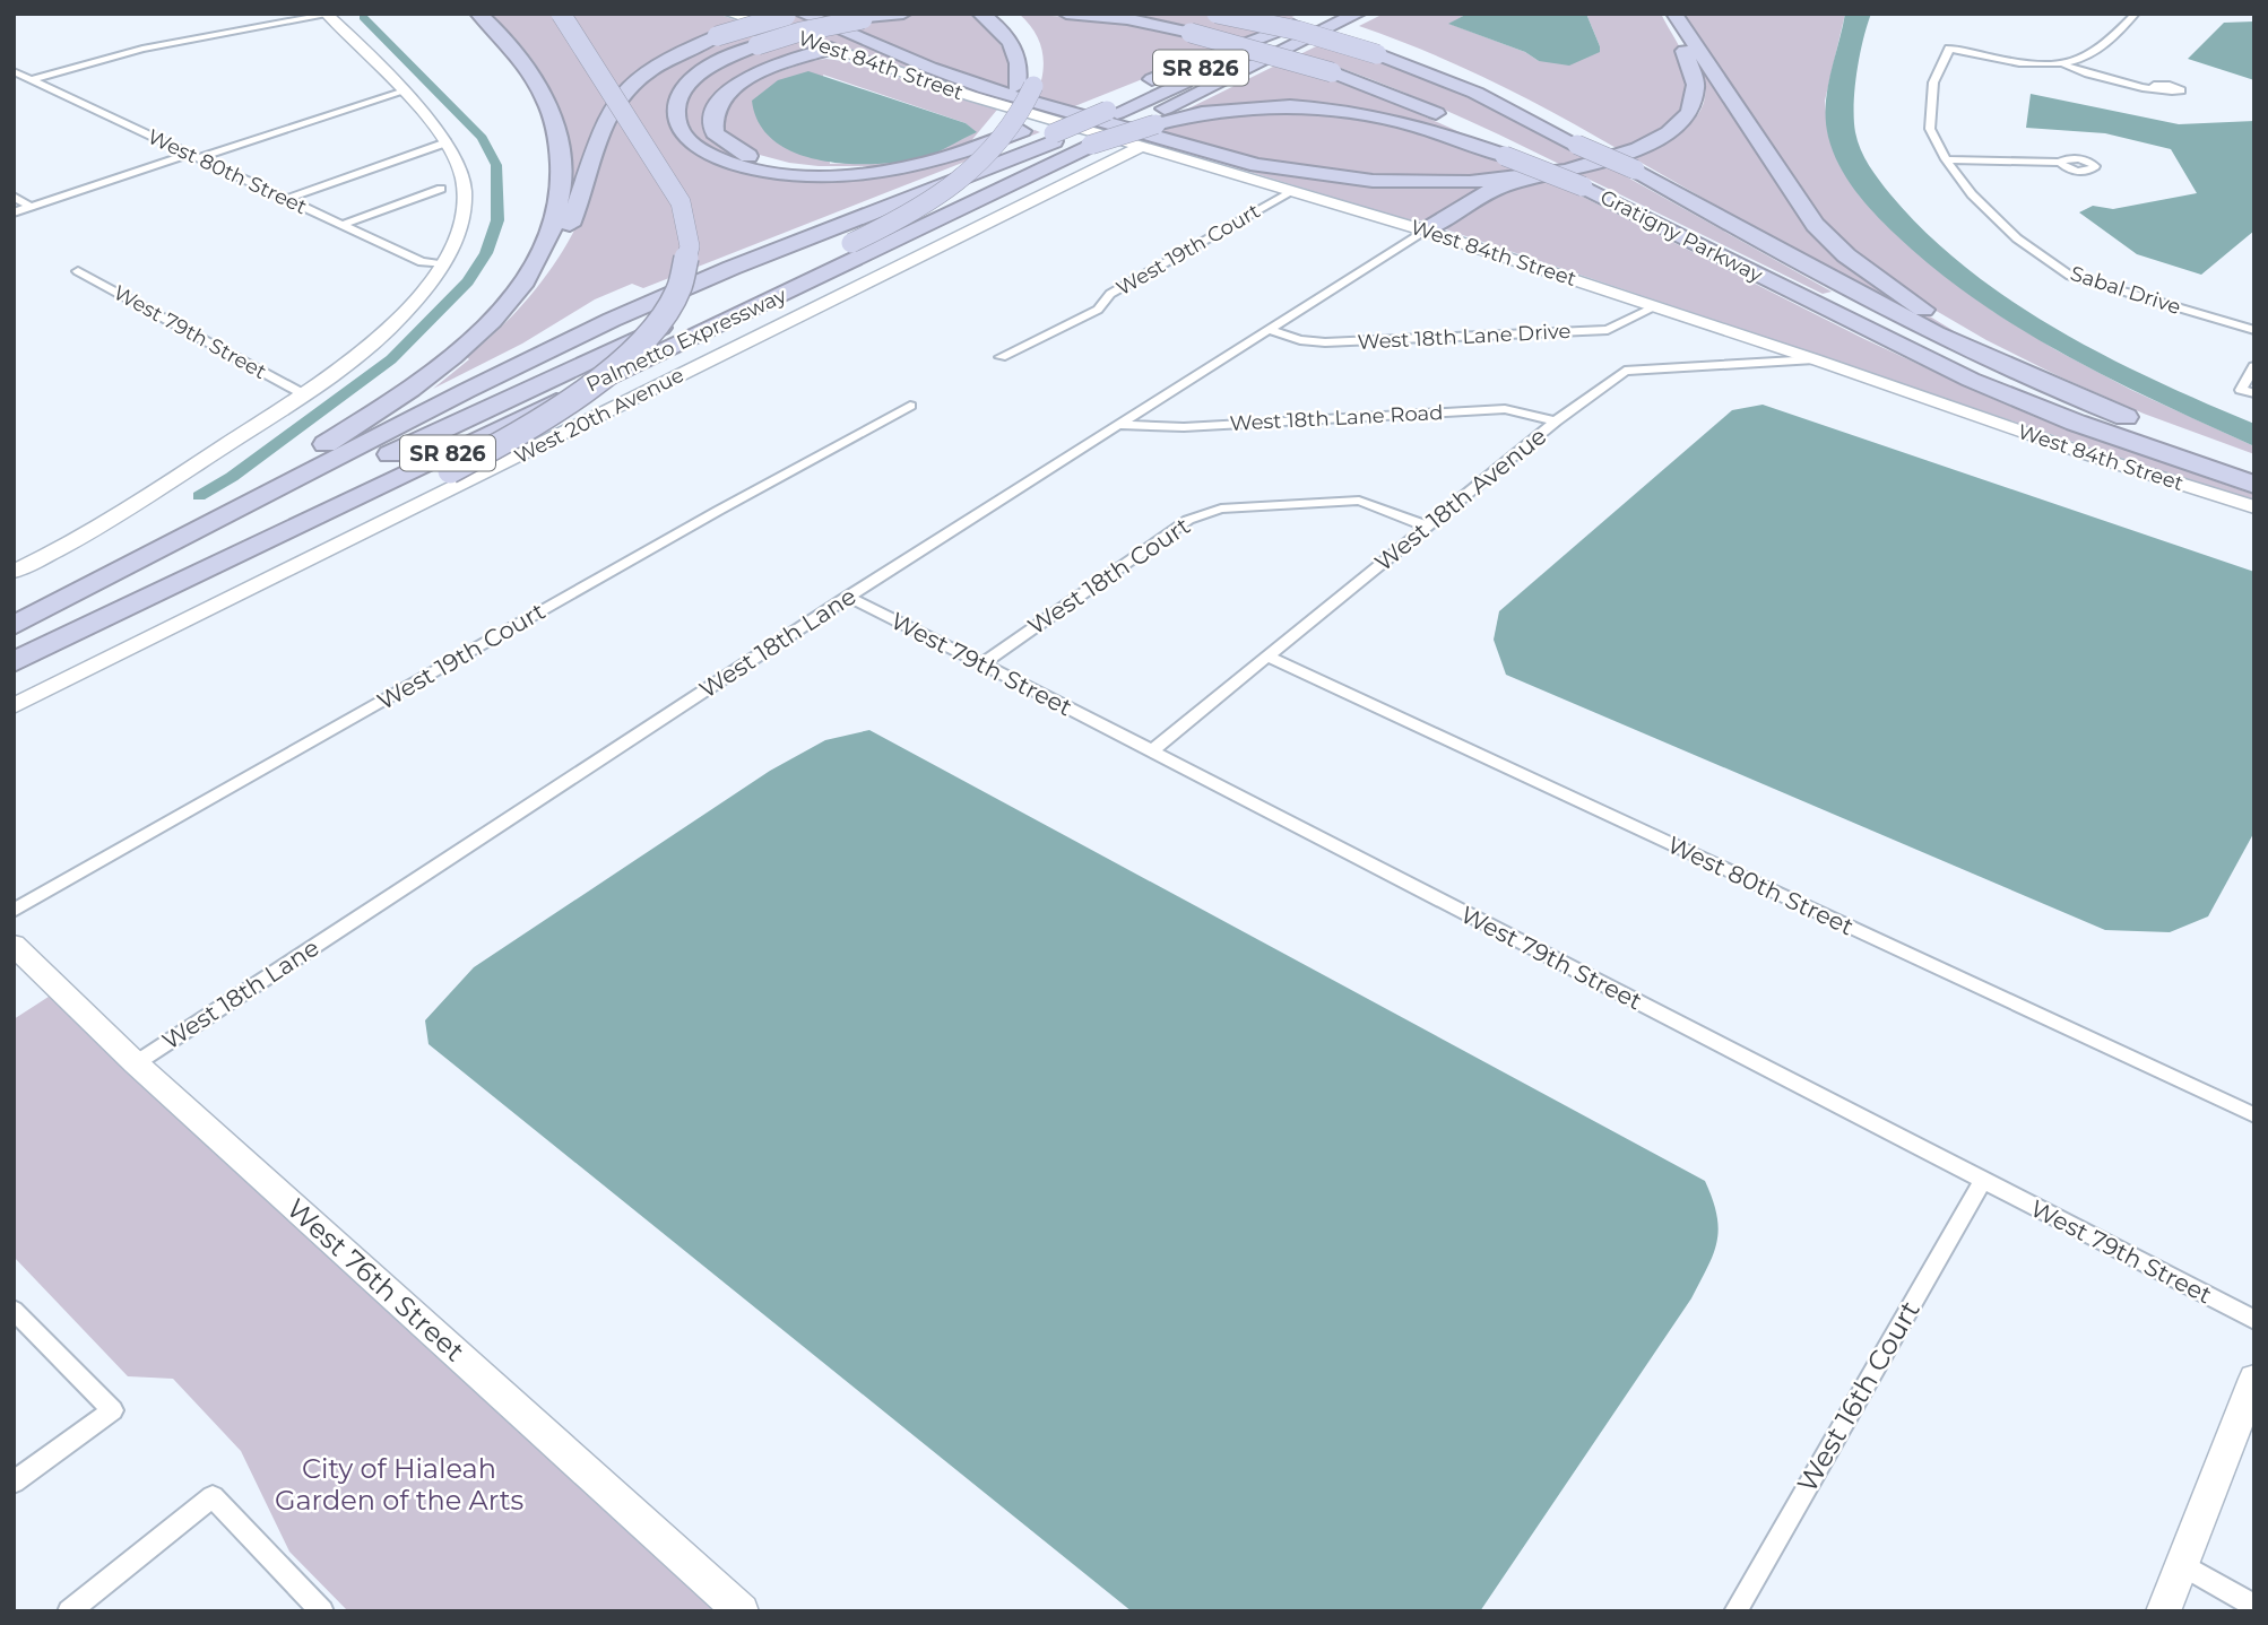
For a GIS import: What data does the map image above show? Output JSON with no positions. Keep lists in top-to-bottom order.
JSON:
{
  "streets": {
    "highway": ["SR 826", "Gratigny Parkway", "Palmetto Expressway"],
    "street": [
      "West 84th Street",
      "West 80th Street",
      "West 19th Court",
      "Sabal Drive",
      "West 79th Street",
      "West 18th Lane Drive",
      "West 20th Avenue",
      "West 18th Lane Road",
      "West 18th Avenue",
      "West 18th Court",
      "West 18th Lane",
      "West 76th Street",
      "West 16th Court"
    ]
  },
  "crossings": [
    ["West 84th Street", "SR 826"],
    ["West 84th Street", "West 19th Court"],
    ["West 84th Street", "West 18th Lane Drive"],
    ["West 84th Street", "West 20th Avenue"],
    ["West 84th Street", "West 18th Avenue"],
    ["West 84th Street", "West 18th Lane"],
    ["SR 826", "Palmetto Expressway"],
    ["West 80th Street", "West 18th Avenue"],
    ["West 79th Street", "West 18th Avenue"],
    ["West 79th Street", "West 18th Court"],
    ["West 79th Street", "West 18th Lane"],
    ["West 79th Street", "West 16th Court"],
    ["West 18th Lane Drive", "West 18th Lane"],
    ["West 18th Lane Road", "West 18th Avenue"],
    ["West 18th Lane Road", "West 18th Lane"],
    ["West 18th Avenue", "West 18th Court"],
    ["West 18th Lane", "West 76th Street"]
  ],
  "parks": ["City of Hialeah Garden of the Arts"]
}
